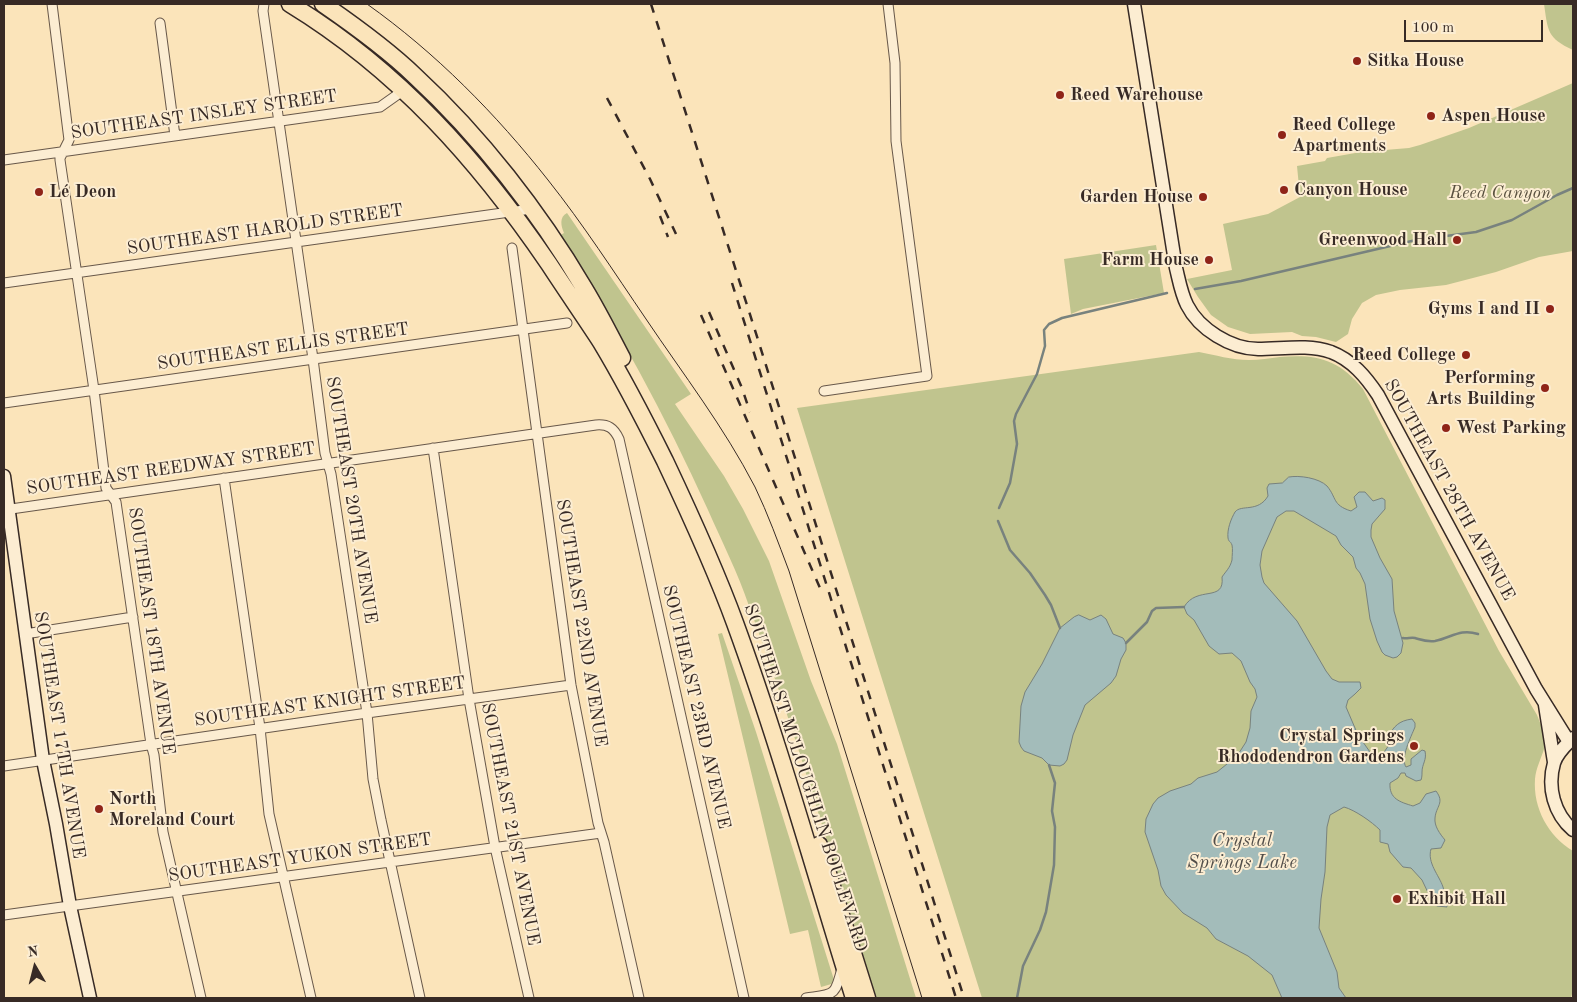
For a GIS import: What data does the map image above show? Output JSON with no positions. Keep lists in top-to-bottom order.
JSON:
{
  "streets": {
    "highway": ["SOUTHEAST MCLOUGHLIN BOULEVARD"],
    "street": [
      "SOUTHEAST INSLEY STREET",
      "SOUTHEAST HAROLD STREET",
      "SOUTHEAST ELLIS STREET",
      "SOUTHEAST REEDWAY STREET",
      "SOUTHEAST 28TH AVENUE",
      "SOUTHEAST 20TH AVENUE",
      "SOUTHEAST 22ND AVENUE",
      "SOUTHEAST 18TH AVENUE",
      "SOUTHEAST KNIGHT STREET",
      "SOUTHEAST 23RD AVENUE",
      "SOUTHEAST 17TH AVENUE",
      "SOUTHEAST 21ST AVENUE",
      "SOUTHEAST YUKON STREET"
    ]
  },
  "crossings": [
    ["SOUTHEAST INSLEY STREET", "SOUTHEAST 20TH AVENUE"],
    ["SOUTHEAST INSLEY STREET", "SOUTHEAST 18TH AVENUE"],
    ["SOUTHEAST INSLEY STREET", "SOUTHEAST MCLOUGHLIN BOULEVARD"],
    ["SOUTHEAST HAROLD STREET", "SOUTHEAST 20TH AVENUE"],
    ["SOUTHEAST HAROLD STREET", "SOUTHEAST 18TH AVENUE"],
    ["SOUTHEAST HAROLD STREET", "SOUTHEAST MCLOUGHLIN BOULEVARD"],
    ["SOUTHEAST ELLIS STREET", "SOUTHEAST 20TH AVENUE"],
    ["SOUTHEAST ELLIS STREET", "SOUTHEAST 22ND AVENUE"],
    ["SOUTHEAST ELLIS STREET", "SOUTHEAST 18TH AVENUE"],
    ["SOUTHEAST REEDWAY STREET", "SOUTHEAST 20TH AVENUE"],
    ["SOUTHEAST REEDWAY STREET", "SOUTHEAST 22ND AVENUE"],
    ["SOUTHEAST REEDWAY STREET", "SOUTHEAST 18TH AVENUE"],
    ["SOUTHEAST REEDWAY STREET", "SOUTHEAST 23RD AVENUE"],
    ["SOUTHEAST REEDWAY STREET", "SOUTHEAST 17TH AVENUE"],
    ["SOUTHEAST REEDWAY STREET", "SOUTHEAST 21ST AVENUE"],
    ["SOUTHEAST 20TH AVENUE", "SOUTHEAST KNIGHT STREET"],
    ["SOUTHEAST 20TH AVENUE", "SOUTHEAST YUKON STREET"],
    ["SOUTHEAST 22ND AVENUE", "SOUTHEAST KNIGHT STREET"],
    ["SOUTHEAST 22ND AVENUE", "SOUTHEAST YUKON STREET"],
    ["SOUTHEAST 18TH AVENUE", "SOUTHEAST KNIGHT STREET"],
    ["SOUTHEAST 18TH AVENUE", "SOUTHEAST YUKON STREET"],
    ["SOUTHEAST KNIGHT STREET", "SOUTHEAST 17TH AVENUE"],
    ["SOUTHEAST KNIGHT STREET", "SOUTHEAST 21ST AVENUE"],
    ["SOUTHEAST 17TH AVENUE", "SOUTHEAST YUKON STREET"],
    ["SOUTHEAST 21ST AVENUE", "SOUTHEAST YUKON STREET"]
  ],
  "water": ["Crystal Springs Lake"],
  "parks": ["Reed Canyon"],
  "places": [
    "Sitka House",
    "Reed Warehouse",
    "Aspen House",
    "Reed College Apartments",
    "Canyon House",
    "Lé Deon",
    "Garden House",
    "Greenwood Hall",
    "Farm House",
    "Gyms I and II",
    "Reed College",
    "Performing Arts Building",
    "West Parking",
    "Crystal Springs Rhododendron Gardens",
    "North Moreland Court",
    "Exhibit Hall"
  ],
  "scale_bar": "100 m",
  "north": "top"
}
